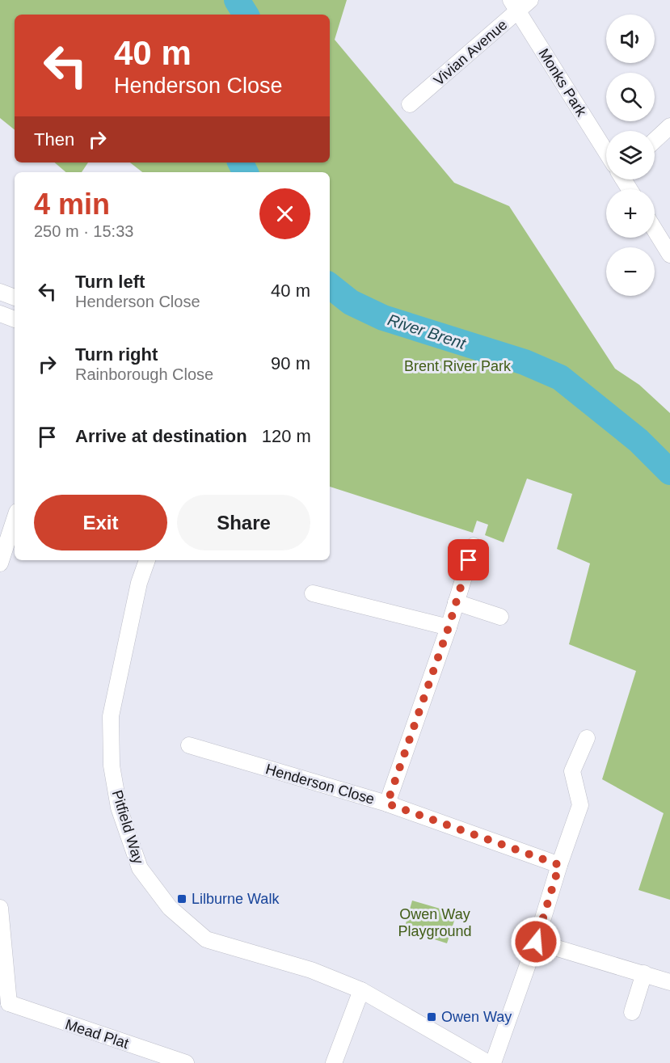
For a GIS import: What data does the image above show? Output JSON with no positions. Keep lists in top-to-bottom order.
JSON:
{
  "streets": {
    "street": [
      "Vivian Avenue",
      "Monks Park",
      "Henderson Close",
      "Pitfield Way",
      "Mead Plat"
    ]
  },
  "crossings": [
    ["Vivian Avenue", "Monks Park"]
  ],
  "water": ["River Brent"],
  "parks": ["Brent River Park", "Owen Way Playground"],
  "places": {
    "transit": ["Lilburne Walk", "Owen Way"]
  },
  "page": {
    "map_buttons": ["+", "−"],
    "turn": ["40 m", "Henderson Close"],
    "then": "Then",
    "heading": ["4 min", "250 m · 15:33"],
    "list": [
      {
        "name": "Turn left",
        "note": "Henderson Close",
        "value": "40 m"
      },
      {
        "name": "Turn right",
        "note": "Rainborough Close",
        "value": "90 m"
      },
      {
        "name": "Arrive at destination",
        "value": "120 m"
      }
    ],
    "buttons": ["Exit", "Share"]
  }
}
